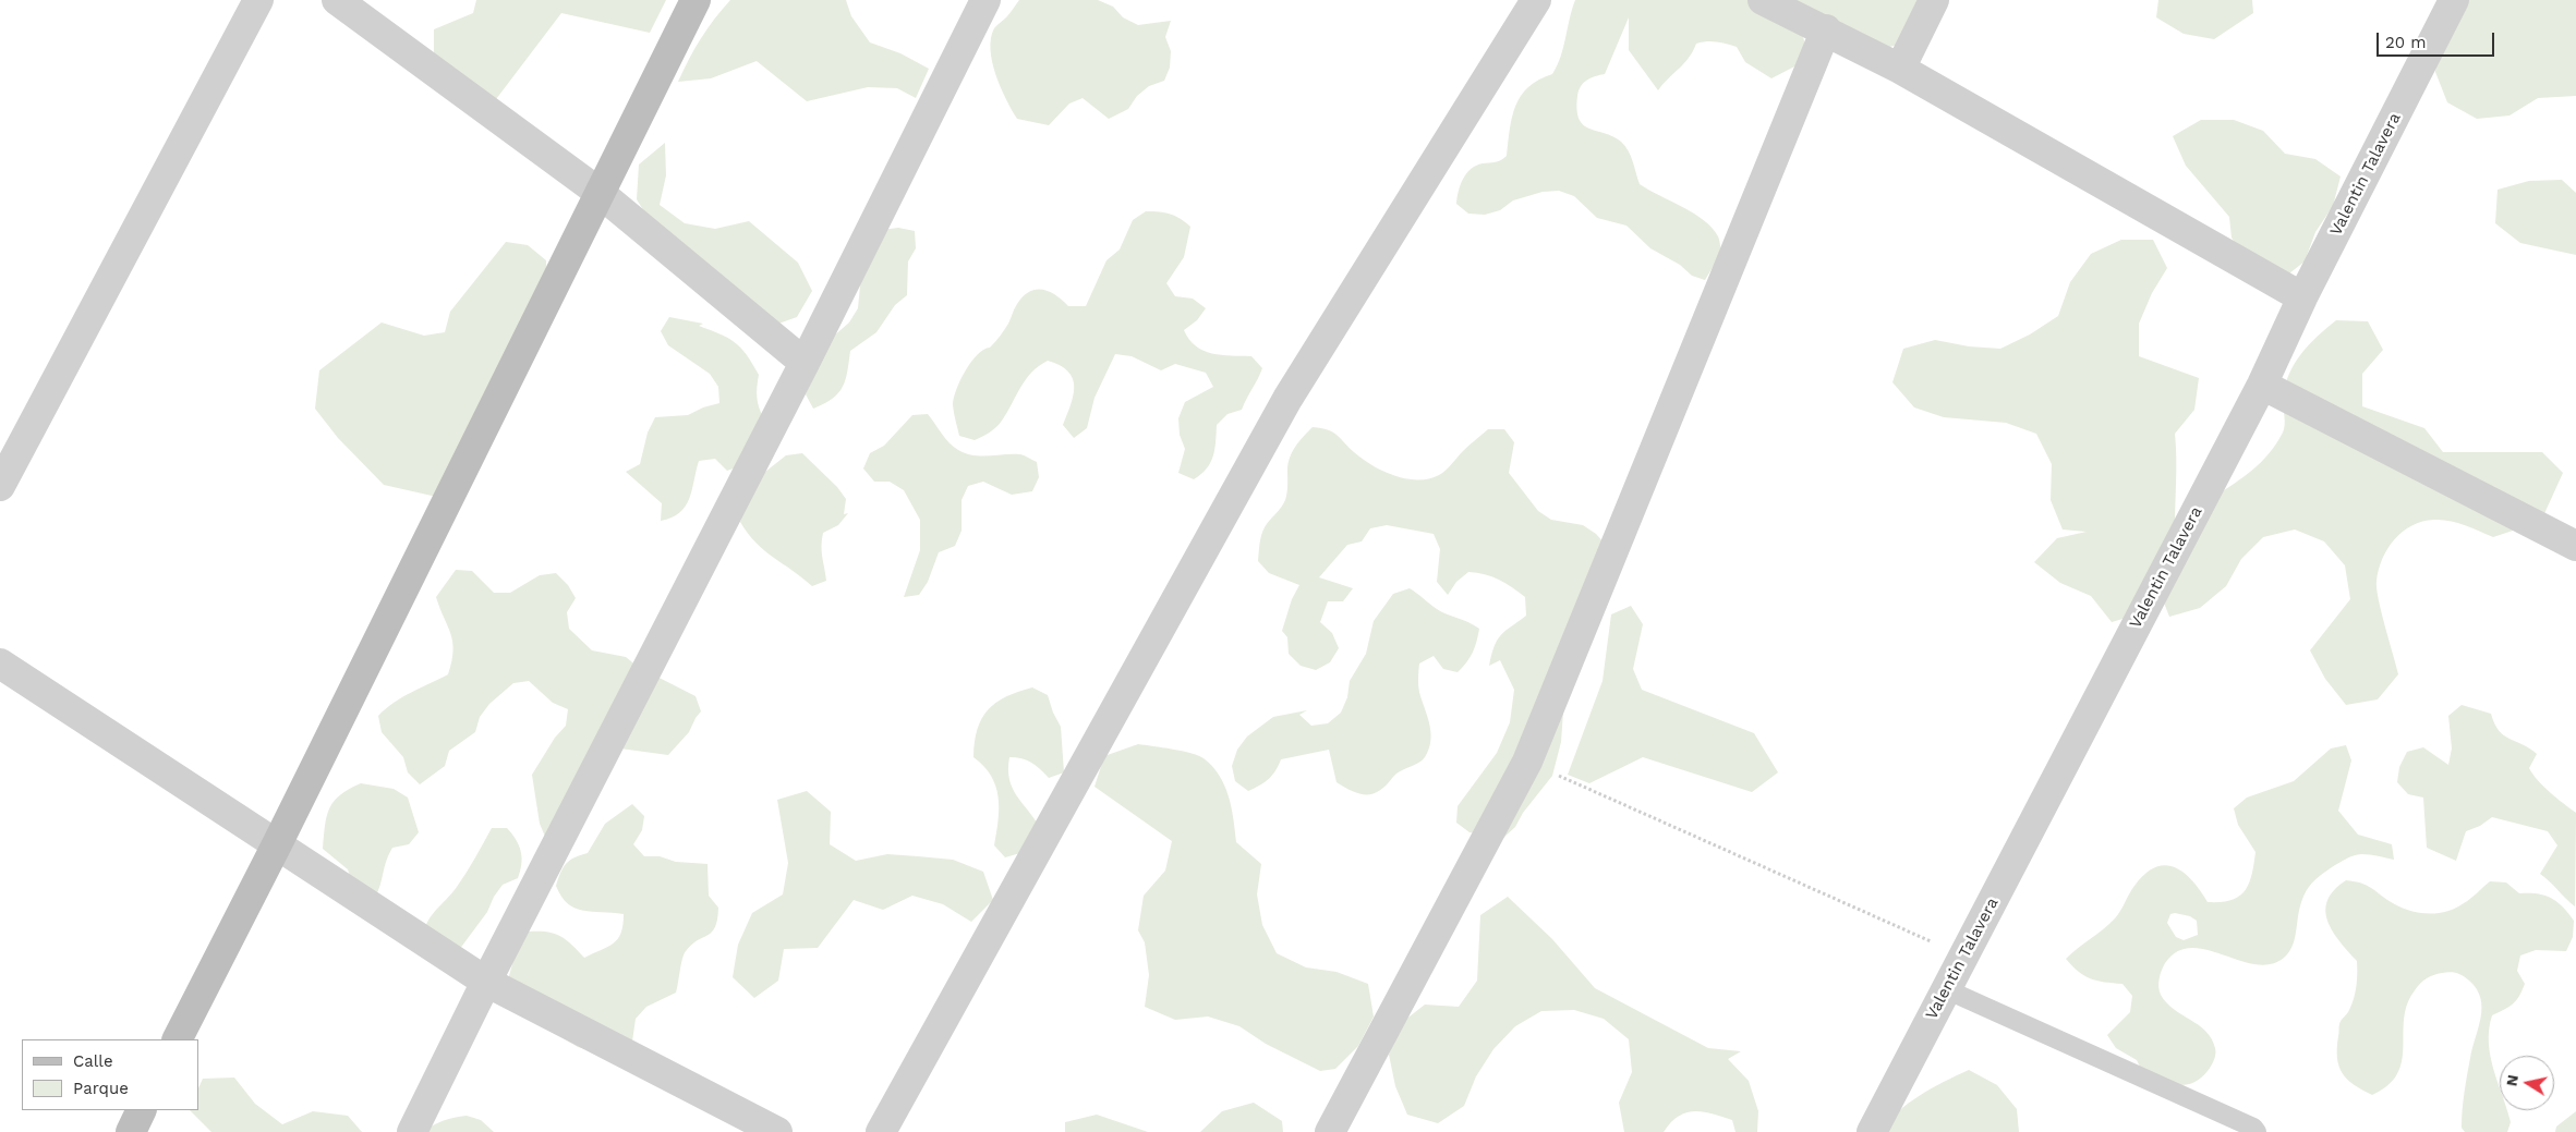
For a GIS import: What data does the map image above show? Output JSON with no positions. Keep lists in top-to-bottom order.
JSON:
{
  "streets": {
    "street": ["Valentin Talavera"]
  },
  "legend": ["Calle", "Parque"],
  "scale_bar": "20 m",
  "north": "left"
}
